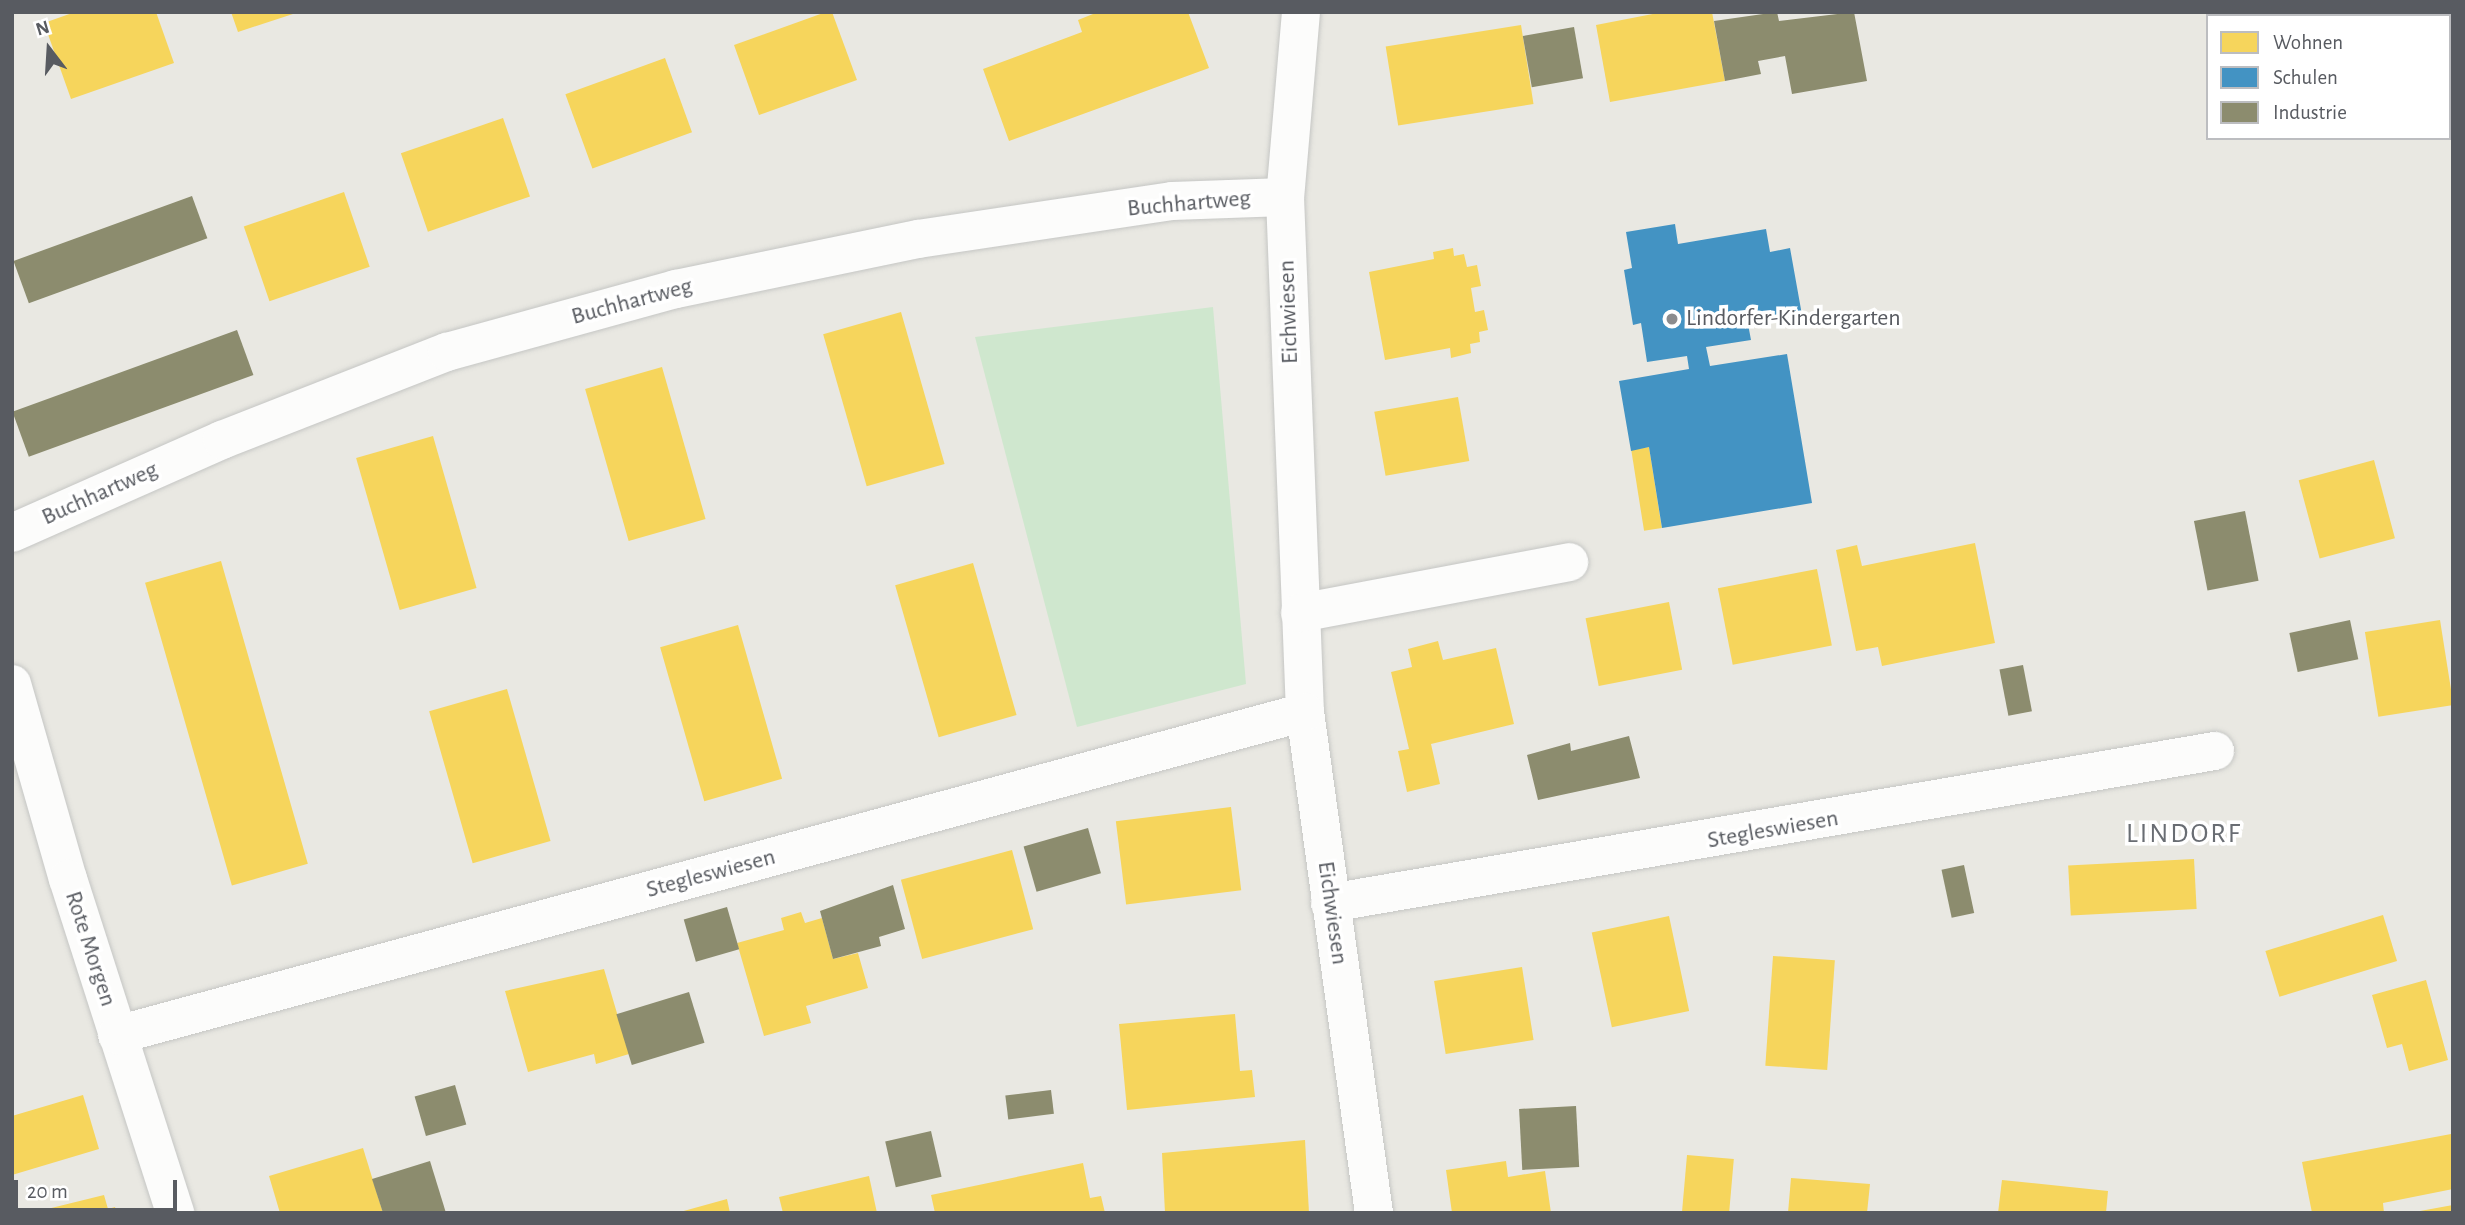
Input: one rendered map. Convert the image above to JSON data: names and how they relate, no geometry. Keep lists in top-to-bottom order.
{
  "streets": {
    "street": [
      "Buchhartweg",
      "Eichwiesen",
      "Stegleswiesen",
      "Rote Morgen"
    ]
  },
  "crossings": [
    ["Buchhartweg", "Eichwiesen"],
    ["Eichwiesen", "Stegleswiesen"],
    ["Stegleswiesen", "Rote Morgen"]
  ],
  "districts": ["LINDORF"],
  "places": ["Lindorfer-Kindergarten"],
  "legend": ["Wohnen", "Schulen", "Industrie"],
  "scale_bar": "20 m",
  "north": "top"
}
